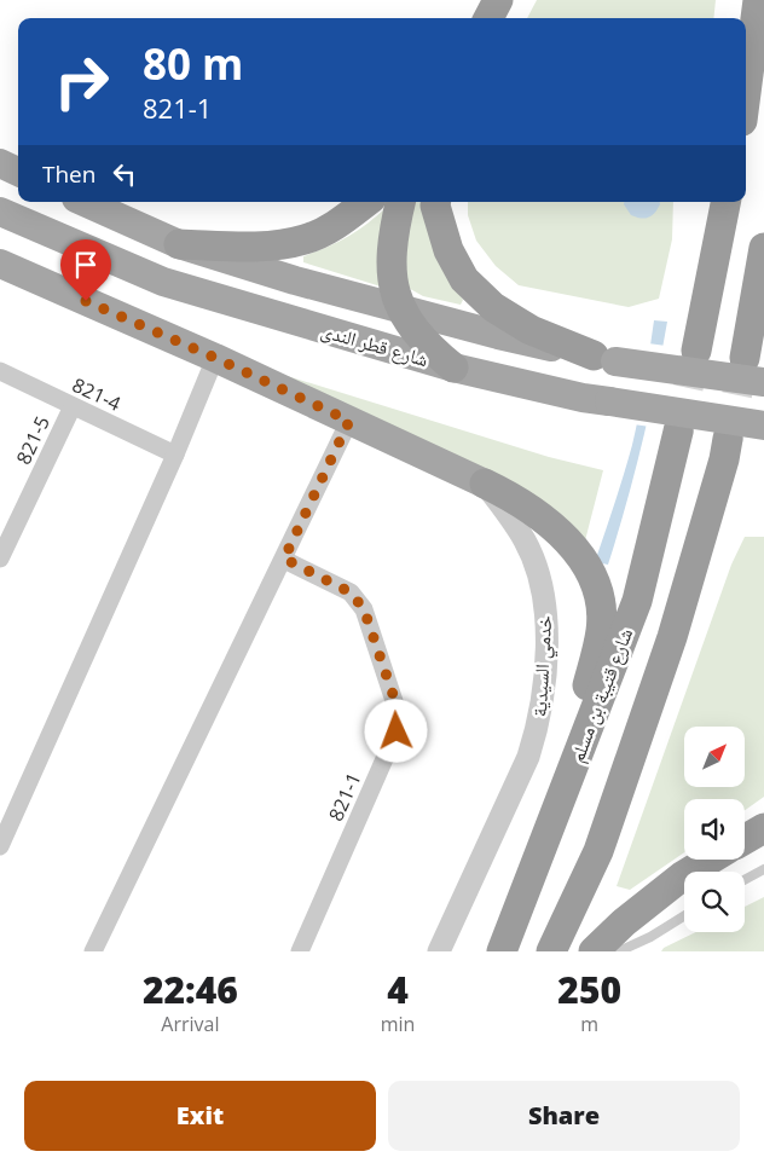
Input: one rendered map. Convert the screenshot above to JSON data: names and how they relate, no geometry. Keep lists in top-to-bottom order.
{
  "streets": {
    "highway": ["شارع قتيبة بن مسلم"],
    "main road": ["شارع قطر الندى"],
    "street": [
      "821-4",
      "821-5",
      "خدمي السيدية",
      "821-1"
    ]
  },
  "crossings": [
    ["821-4", "821-5"]
  ],
  "north": "top right",
  "page": {
    "turn": ["80 m", "821-1"],
    "then": "Then",
    "eta": [
      "22:46",
      "Arrival",
      "4",
      "min",
      "250",
      "m"
    ],
    "buttons": ["Exit", "Share"]
  }
}
